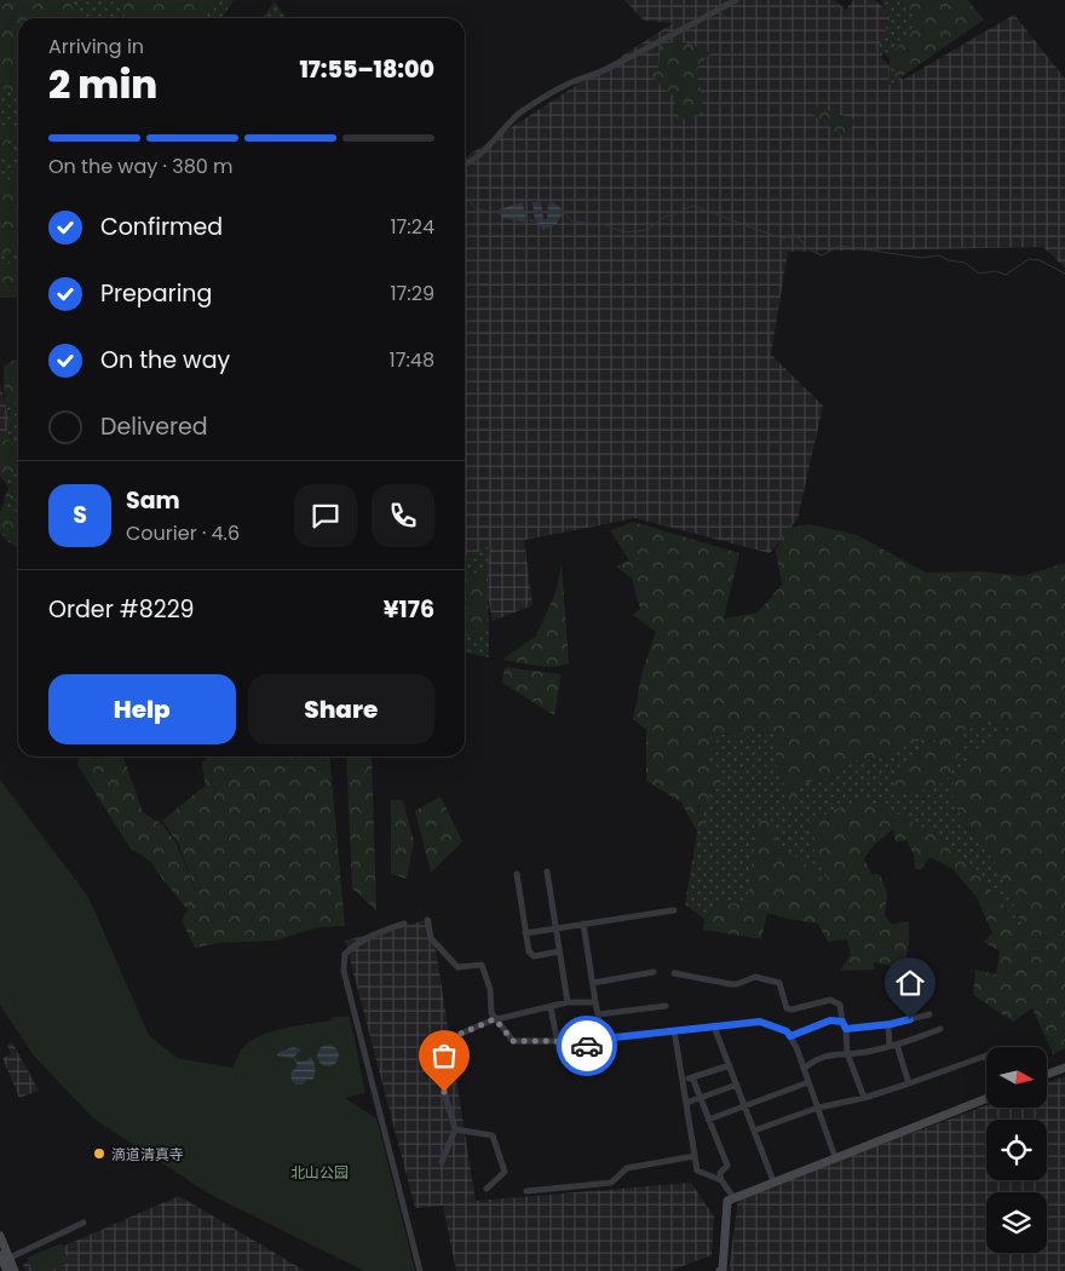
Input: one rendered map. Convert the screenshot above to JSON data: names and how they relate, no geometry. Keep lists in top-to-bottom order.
{
  "parks": ["北山公园"],
  "places": ["滴道清真寺"],
  "north": "right",
  "page": {
    "heading": ["2 min", "Arriving in", "17:55–18:00"],
    "panel": [
      "Sam",
      "Courier · 4.6",
      "Order #8229",
      "¥176"
    ],
    "bar": "On the way · 380 m",
    "list": [
      ["Confirmed", "17:24"],
      ["Preparing", "17:29"],
      ["On the way", "17:48"],
      "Delivered"
    ],
    "round": "S",
    "buttons": ["Help", "Share"]
  }
}
